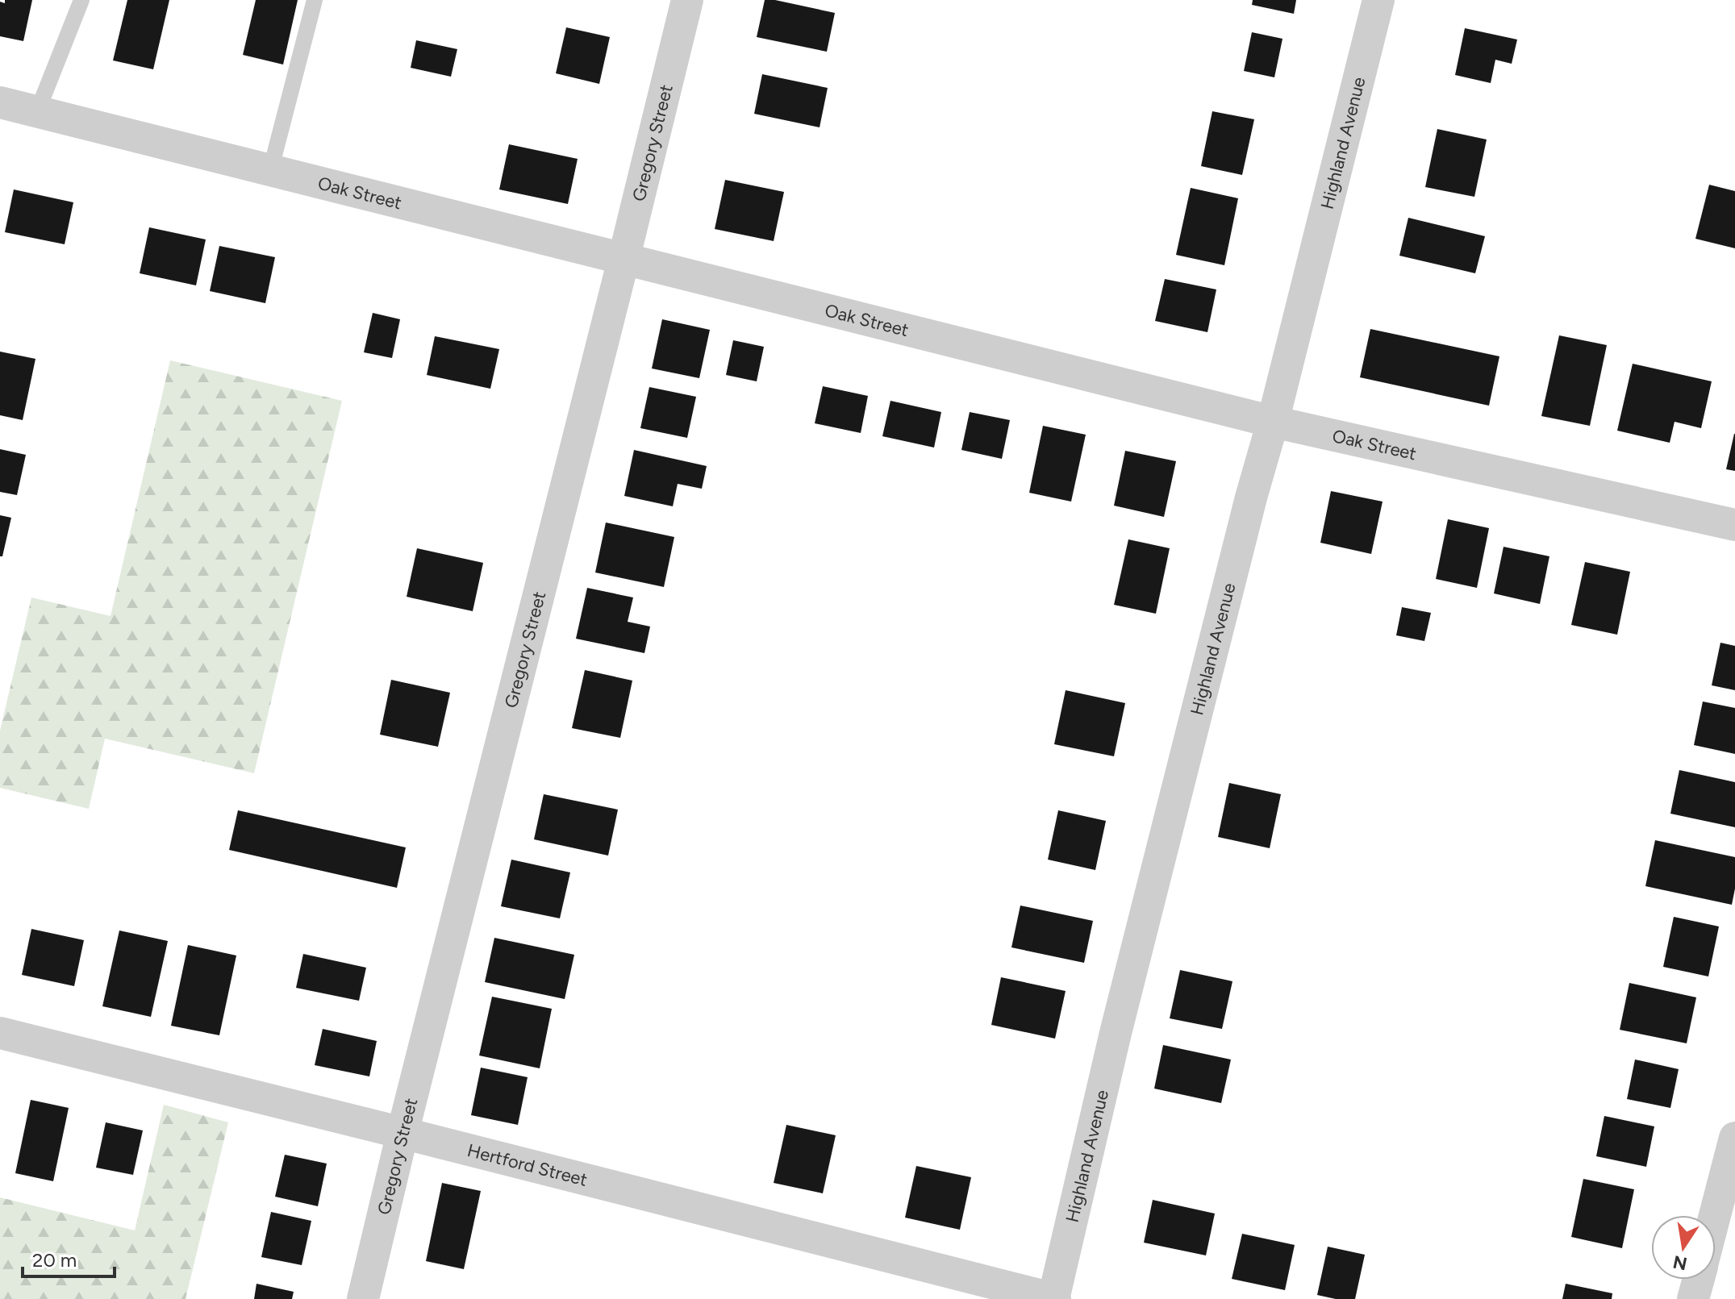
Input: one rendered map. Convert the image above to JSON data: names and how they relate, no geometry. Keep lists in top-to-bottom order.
{
  "streets": {
    "street": [
      "Gregory Street",
      "Highland Avenue",
      "Oak Street",
      "Hertford Street"
    ]
  },
  "crossings": [
    ["Gregory Street", "Oak Street"],
    ["Gregory Street", "Hertford Street"],
    ["Highland Avenue", "Oak Street"],
    ["Highland Avenue", "Hertford Street"]
  ],
  "scale_bar": "20 m",
  "north": "bottom"
}
